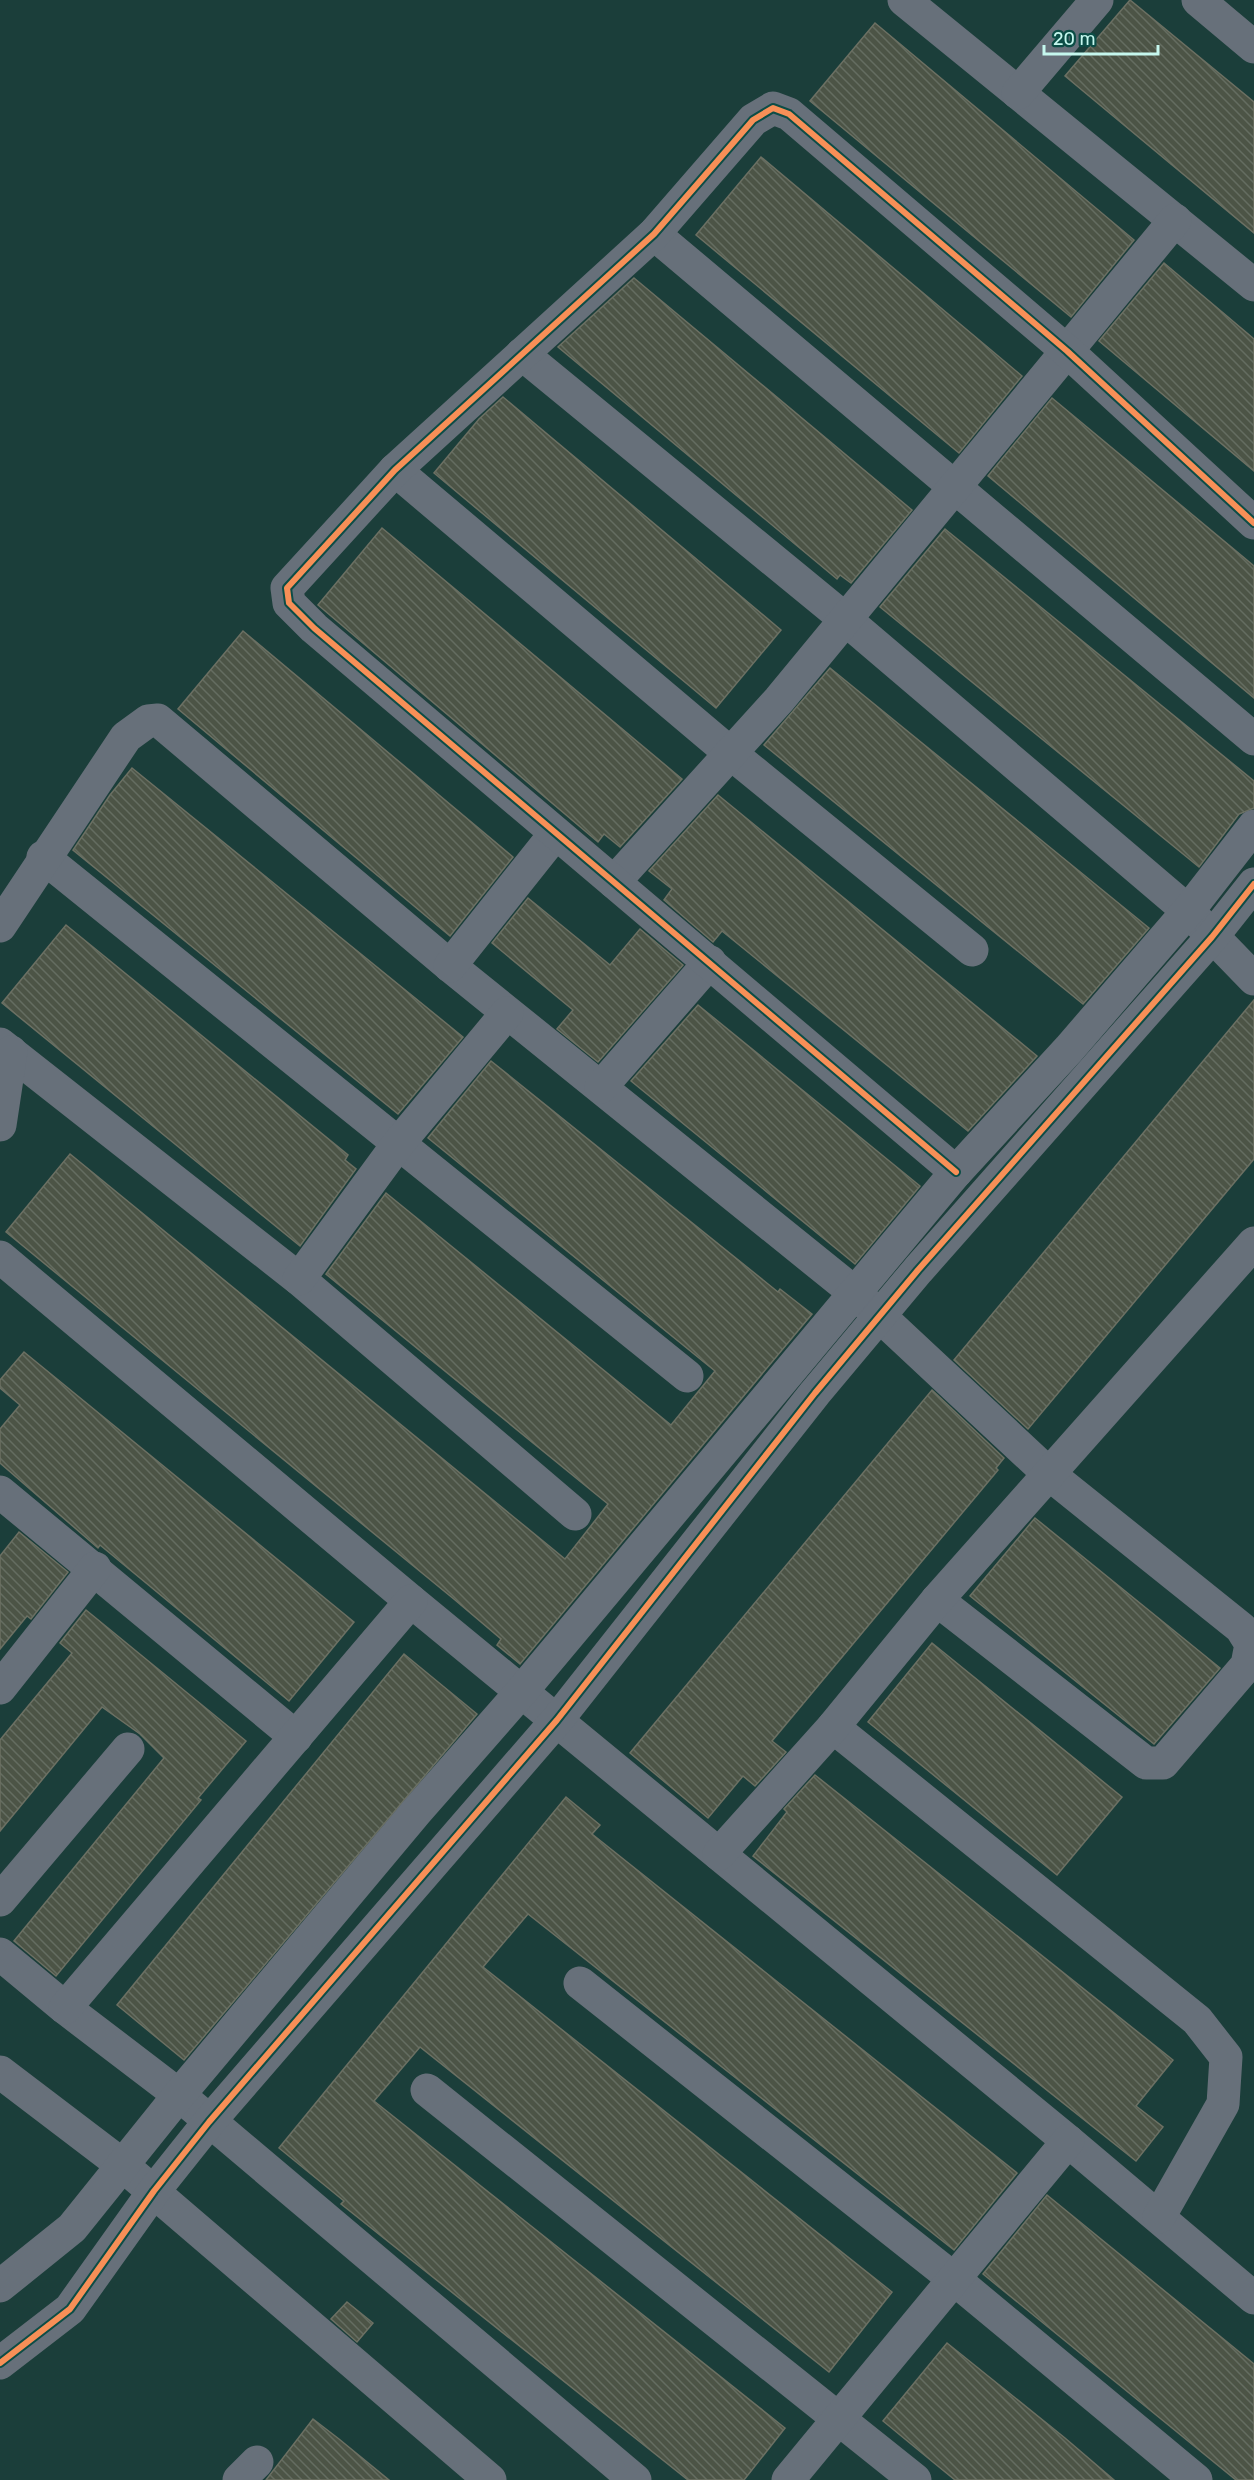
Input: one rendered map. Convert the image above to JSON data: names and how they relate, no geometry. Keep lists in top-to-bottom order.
{
  "scale_bar": "20 m"
}
